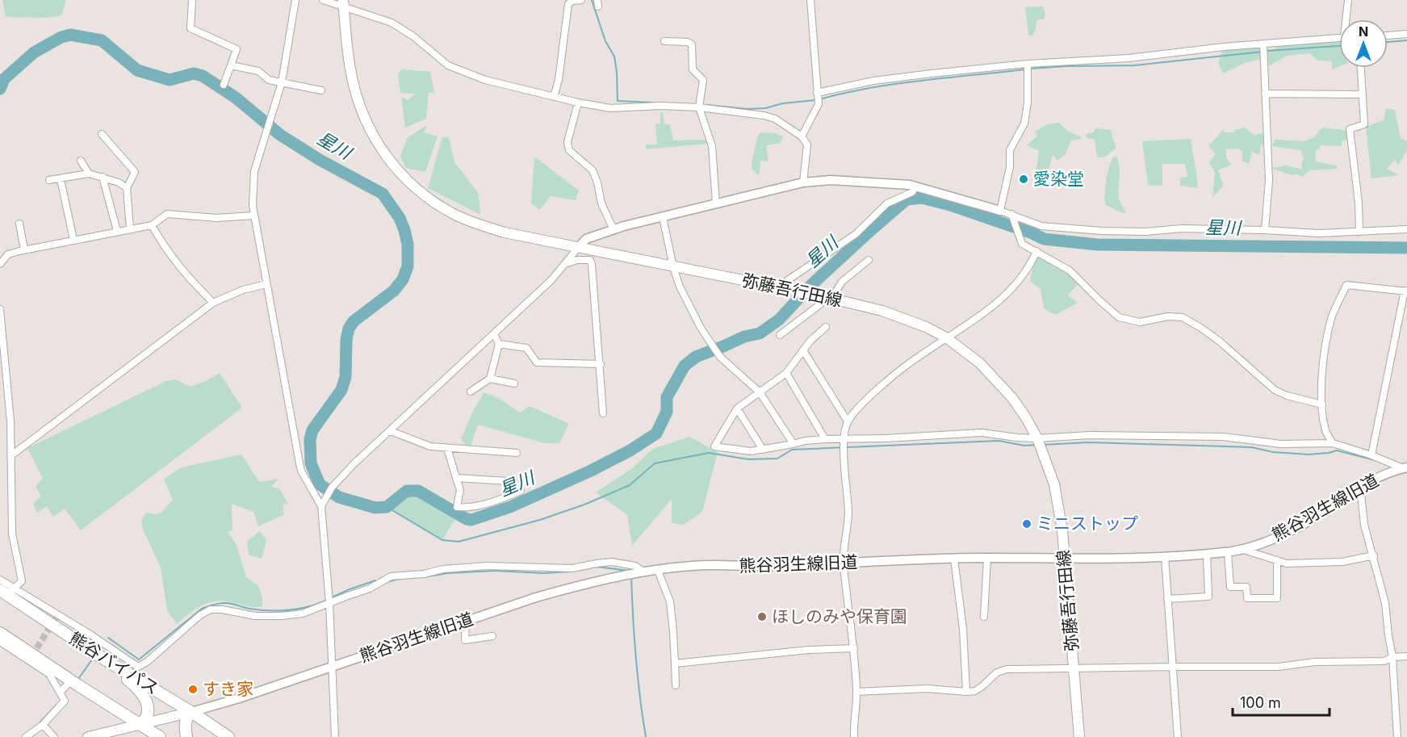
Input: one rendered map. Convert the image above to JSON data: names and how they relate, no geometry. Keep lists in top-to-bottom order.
{
  "streets": {
    "highway": ["熊谷バイパス"],
    "main road": ["弥藤吾行田線"],
    "street": ["熊谷羽生線旧道"]
  },
  "crossings": [
    ["弥藤吾行田線", "熊谷羽生線旧道"],
    ["熊谷羽生線旧道", "熊谷バイパス"]
  ],
  "water": ["星川"],
  "places": [
    "愛染堂",
    "ミニストップ",
    "ほしのみや保育園",
    "すき家"
  ],
  "scale_bar": "100 m",
  "north": "top"
}
